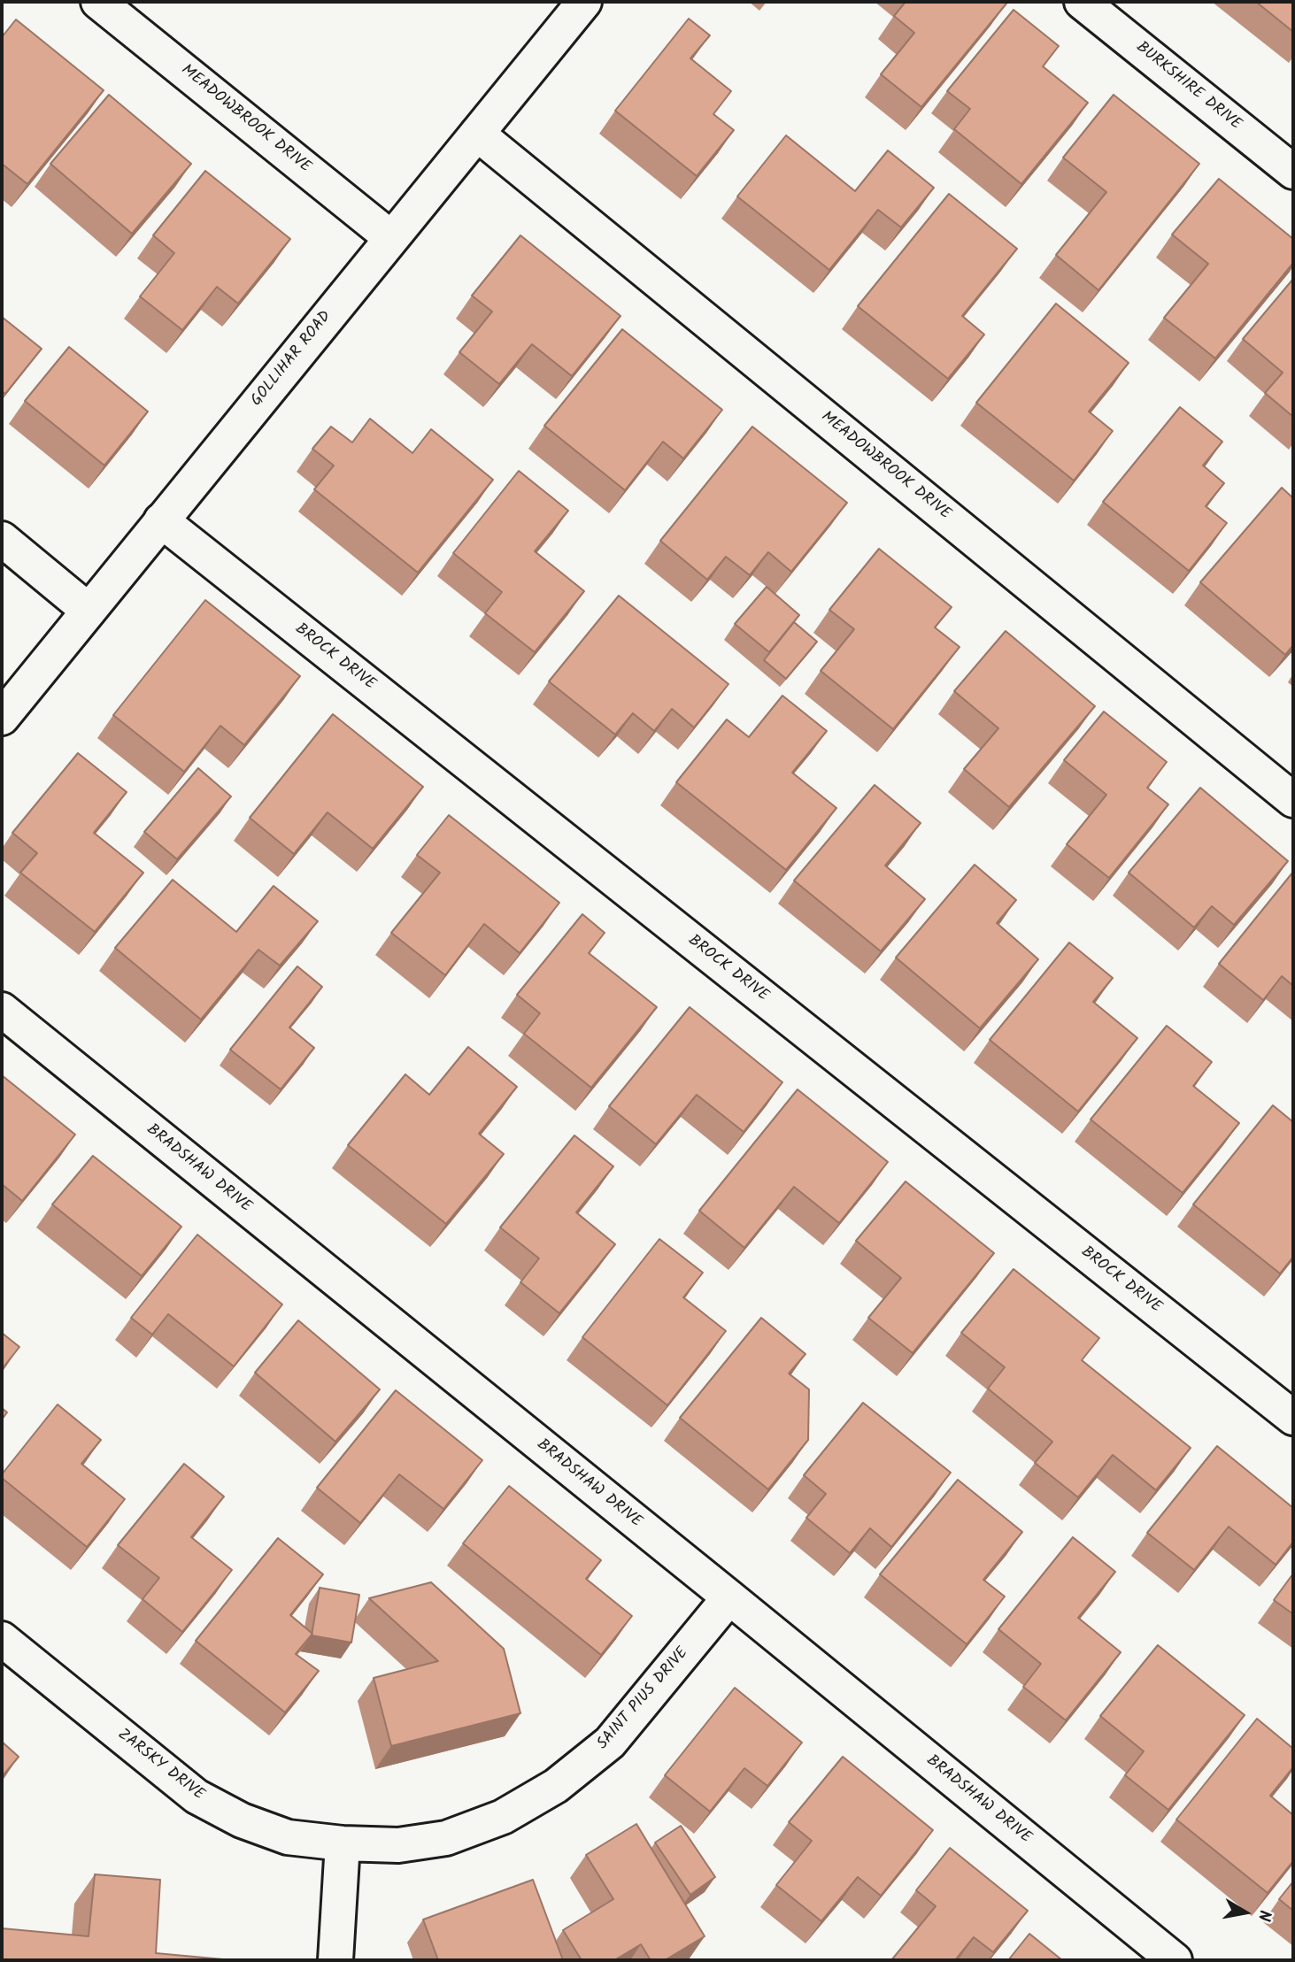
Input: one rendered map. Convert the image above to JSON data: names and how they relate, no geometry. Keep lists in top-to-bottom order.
{
  "streets": {
    "street": [
      "BURKSHIRE DRIVE",
      "MEADOWBROOK DRIVE",
      "GOLLIHAR ROAD",
      "BROCK DRIVE",
      "BRADSHAW DRIVE",
      "SAINT PIUS DRIVE",
      "ZARSKY DRIVE"
    ]
  },
  "crossings": [
    ["MEADOWBROOK DRIVE", "GOLLIHAR ROAD"],
    ["GOLLIHAR ROAD", "BROCK DRIVE"],
    ["BRADSHAW DRIVE", "SAINT PIUS DRIVE"],
    ["SAINT PIUS DRIVE", "ZARSKY DRIVE"]
  ],
  "north": "right"
}
